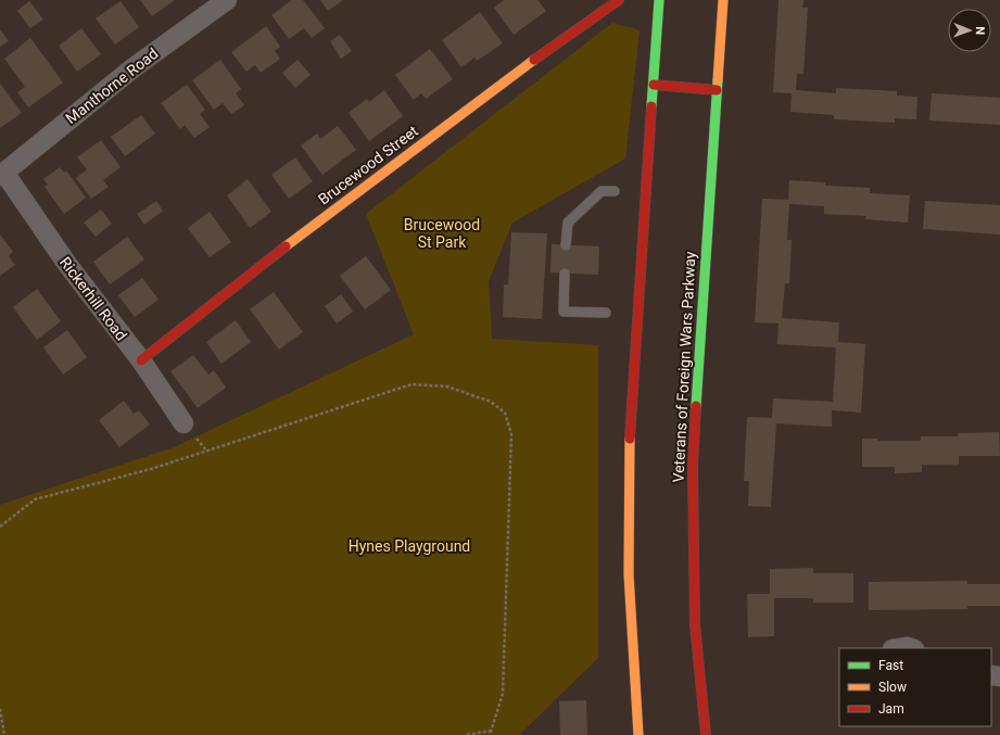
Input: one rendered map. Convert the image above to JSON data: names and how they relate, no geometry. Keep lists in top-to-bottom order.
{
  "streets": {
    "main road": ["Brucewood Street", "Veterans of Foreign Wars Parkway"],
    "street": ["Manthorne Road", "Rickerhill Road"]
  },
  "crossings": [
    ["Manthorne Road", "Rickerhill Road"],
    ["Brucewood Street", "Rickerhill Road"]
  ],
  "parks": ["Brucewood St Park", "Hynes Playground"],
  "legend": ["Fast", "Slow", "Jam"],
  "north": "right"
}
